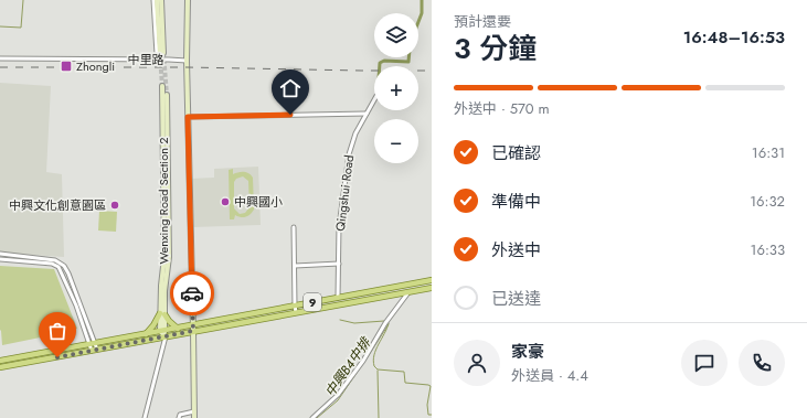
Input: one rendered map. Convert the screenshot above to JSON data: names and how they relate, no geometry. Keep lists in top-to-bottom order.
{
  "streets": {
    "main road": ["9"],
    "street": ["中里路", "Qingshui Road", "Wenxing Road Section 2"]
  },
  "crossings": [
    ["Qingshui Road", "9"],
    ["Wenxing Road Section 2", "9"]
  ],
  "water": ["中興B4中排"],
  "places": {
    "transit": ["Zhongli"],
    "other": ["中興國小", "中興文化創意園區"]
  },
  "page": {
    "heading": ["3 分鐘", "預計還要", "16:48–16:53"],
    "panel": ["家豪", "外送員 · 4.4"],
    "map_buttons": ["+", "−"],
    "bar": "外送中 · 570 m",
    "list": [
      ["已確認", "16:31"],
      ["準備中", "16:32"],
      ["外送中", "16:33"],
      "已送達"
    ]
  }
}
